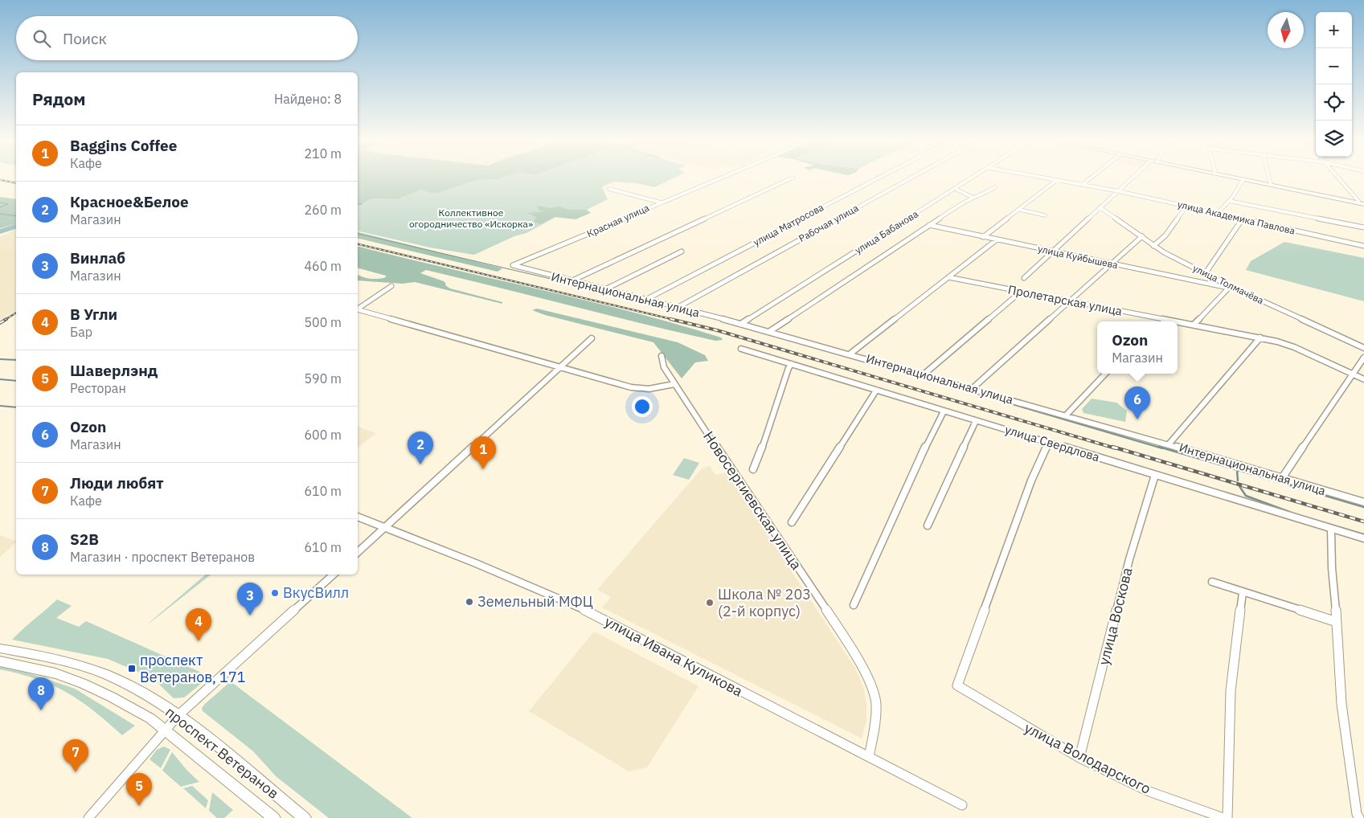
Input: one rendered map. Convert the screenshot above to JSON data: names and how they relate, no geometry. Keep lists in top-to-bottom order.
{
  "streets": {
    "main road": ["проспект Ветеранов"],
    "street": [
      "улица Академика Павлова",
      "Красная улица",
      "Рабочая улица",
      "улица Матросова",
      "улица Бабанова",
      "улица Куйбышева",
      "улица Толмачёва",
      "Интернациональная улица",
      "Пролетарская улица",
      "улица Свердлова",
      "Новосергиевская улица",
      "улица Воскова",
      "улица Ивана Куликова",
      "улица Володарского"
    ]
  },
  "crossings": [
    ["Красная улица", "Интернациональная улица"],
    ["Рабочая улица", "Интернациональная улица"],
    ["улица Матросова", "Интернациональная улица"],
    ["улица Бабанова", "Интернациональная улица"],
    ["улица Куйбышева", "улица Толмачёва"],
    ["улица Свердлова", "улица Воскова"],
    ["улица Свердлова", "улица Володарского"],
    ["Новосергиевская улица", "улица Ивана Куликова"],
    ["улица Воскова", "улица Володарского"]
  ],
  "parks": ["Коллективное огородничество «Искорка»"],
  "places": {
    "other": ["ВкусВилл", "Земельный МФЦ", "Школа № 203 (2-й корпус)"],
    "transit": ["проспект Ветеранов, 171"]
  },
  "north": "bottom",
  "page": {
    "map_buttons": ["+", "−"],
    "search": "Поиск",
    "heading": ["Рядом", "Найдено: 8"],
    "list": [
      {
        "mark": "1",
        "name": "Baggins Coffee",
        "note": "Кафе",
        "value": "210 m"
      },
      {
        "mark": "2",
        "name": "Красное&Белое",
        "note": "Магазин",
        "value": "260 m"
      },
      {
        "mark": "3",
        "name": "Винлаб",
        "note": "Магазин",
        "value": "460 m"
      },
      {
        "mark": "4",
        "name": "В Угли",
        "note": "Бар",
        "value": "500 m"
      },
      {
        "mark": "5",
        "name": "Шаверлэнд",
        "note": "Ресторан",
        "value": "590 m"
      },
      {
        "mark": "6",
        "name": "Ozon",
        "note": "Магазин",
        "value": "600 m"
      },
      {
        "mark": "7",
        "name": "Люди любят",
        "note": "Кафе",
        "value": "610 m"
      },
      {
        "mark": "8",
        "name": "S2B",
        "note": "Магазин · проспект Ветеранов",
        "value": "610 m"
      }
    ],
    "popup": ["Ozon", "Магазин"],
    "pins": [
      "6",
      "2",
      "1",
      "3",
      "4",
      "8",
      "7",
      "5"
    ]
  }
}
